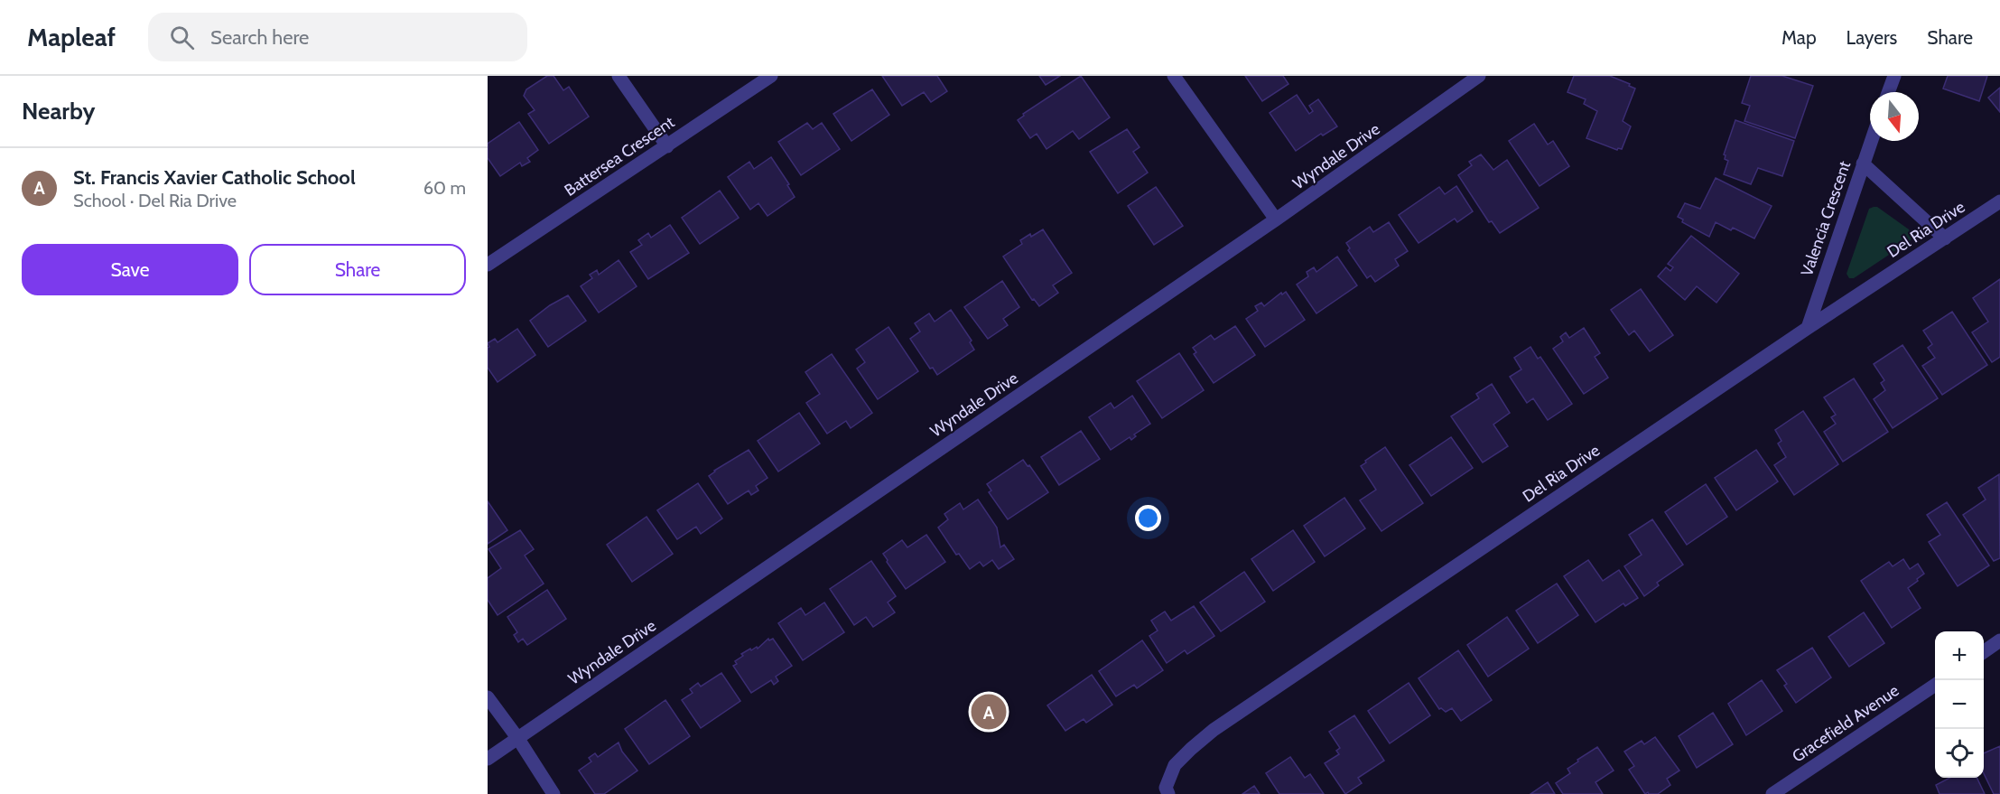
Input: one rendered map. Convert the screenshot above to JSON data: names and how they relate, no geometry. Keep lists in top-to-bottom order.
{
  "streets": {
    "street": [
      "Battersea Crescent",
      "Wyndale Drive",
      "Valencia Crescent",
      "Del Ria Drive",
      "Gracefield Avenue"
    ]
  },
  "crossings": [
    ["Valencia Crescent", "Del Ria Drive"]
  ],
  "north": "bottom",
  "page": {
    "header": "Mapleaf",
    "search": "Search here",
    "nav": ["Map", "Layers", "Share"],
    "heading": "Nearby",
    "list": [
      {
        "mark": "A",
        "name": "St. Francis Xavier Catholic School",
        "note": "School · Del Ria Drive",
        "value": "60 m"
      }
    ],
    "buttons": ["Save", "Share"],
    "map_buttons": ["+", "−"],
    "pins": "A"
  }
}
